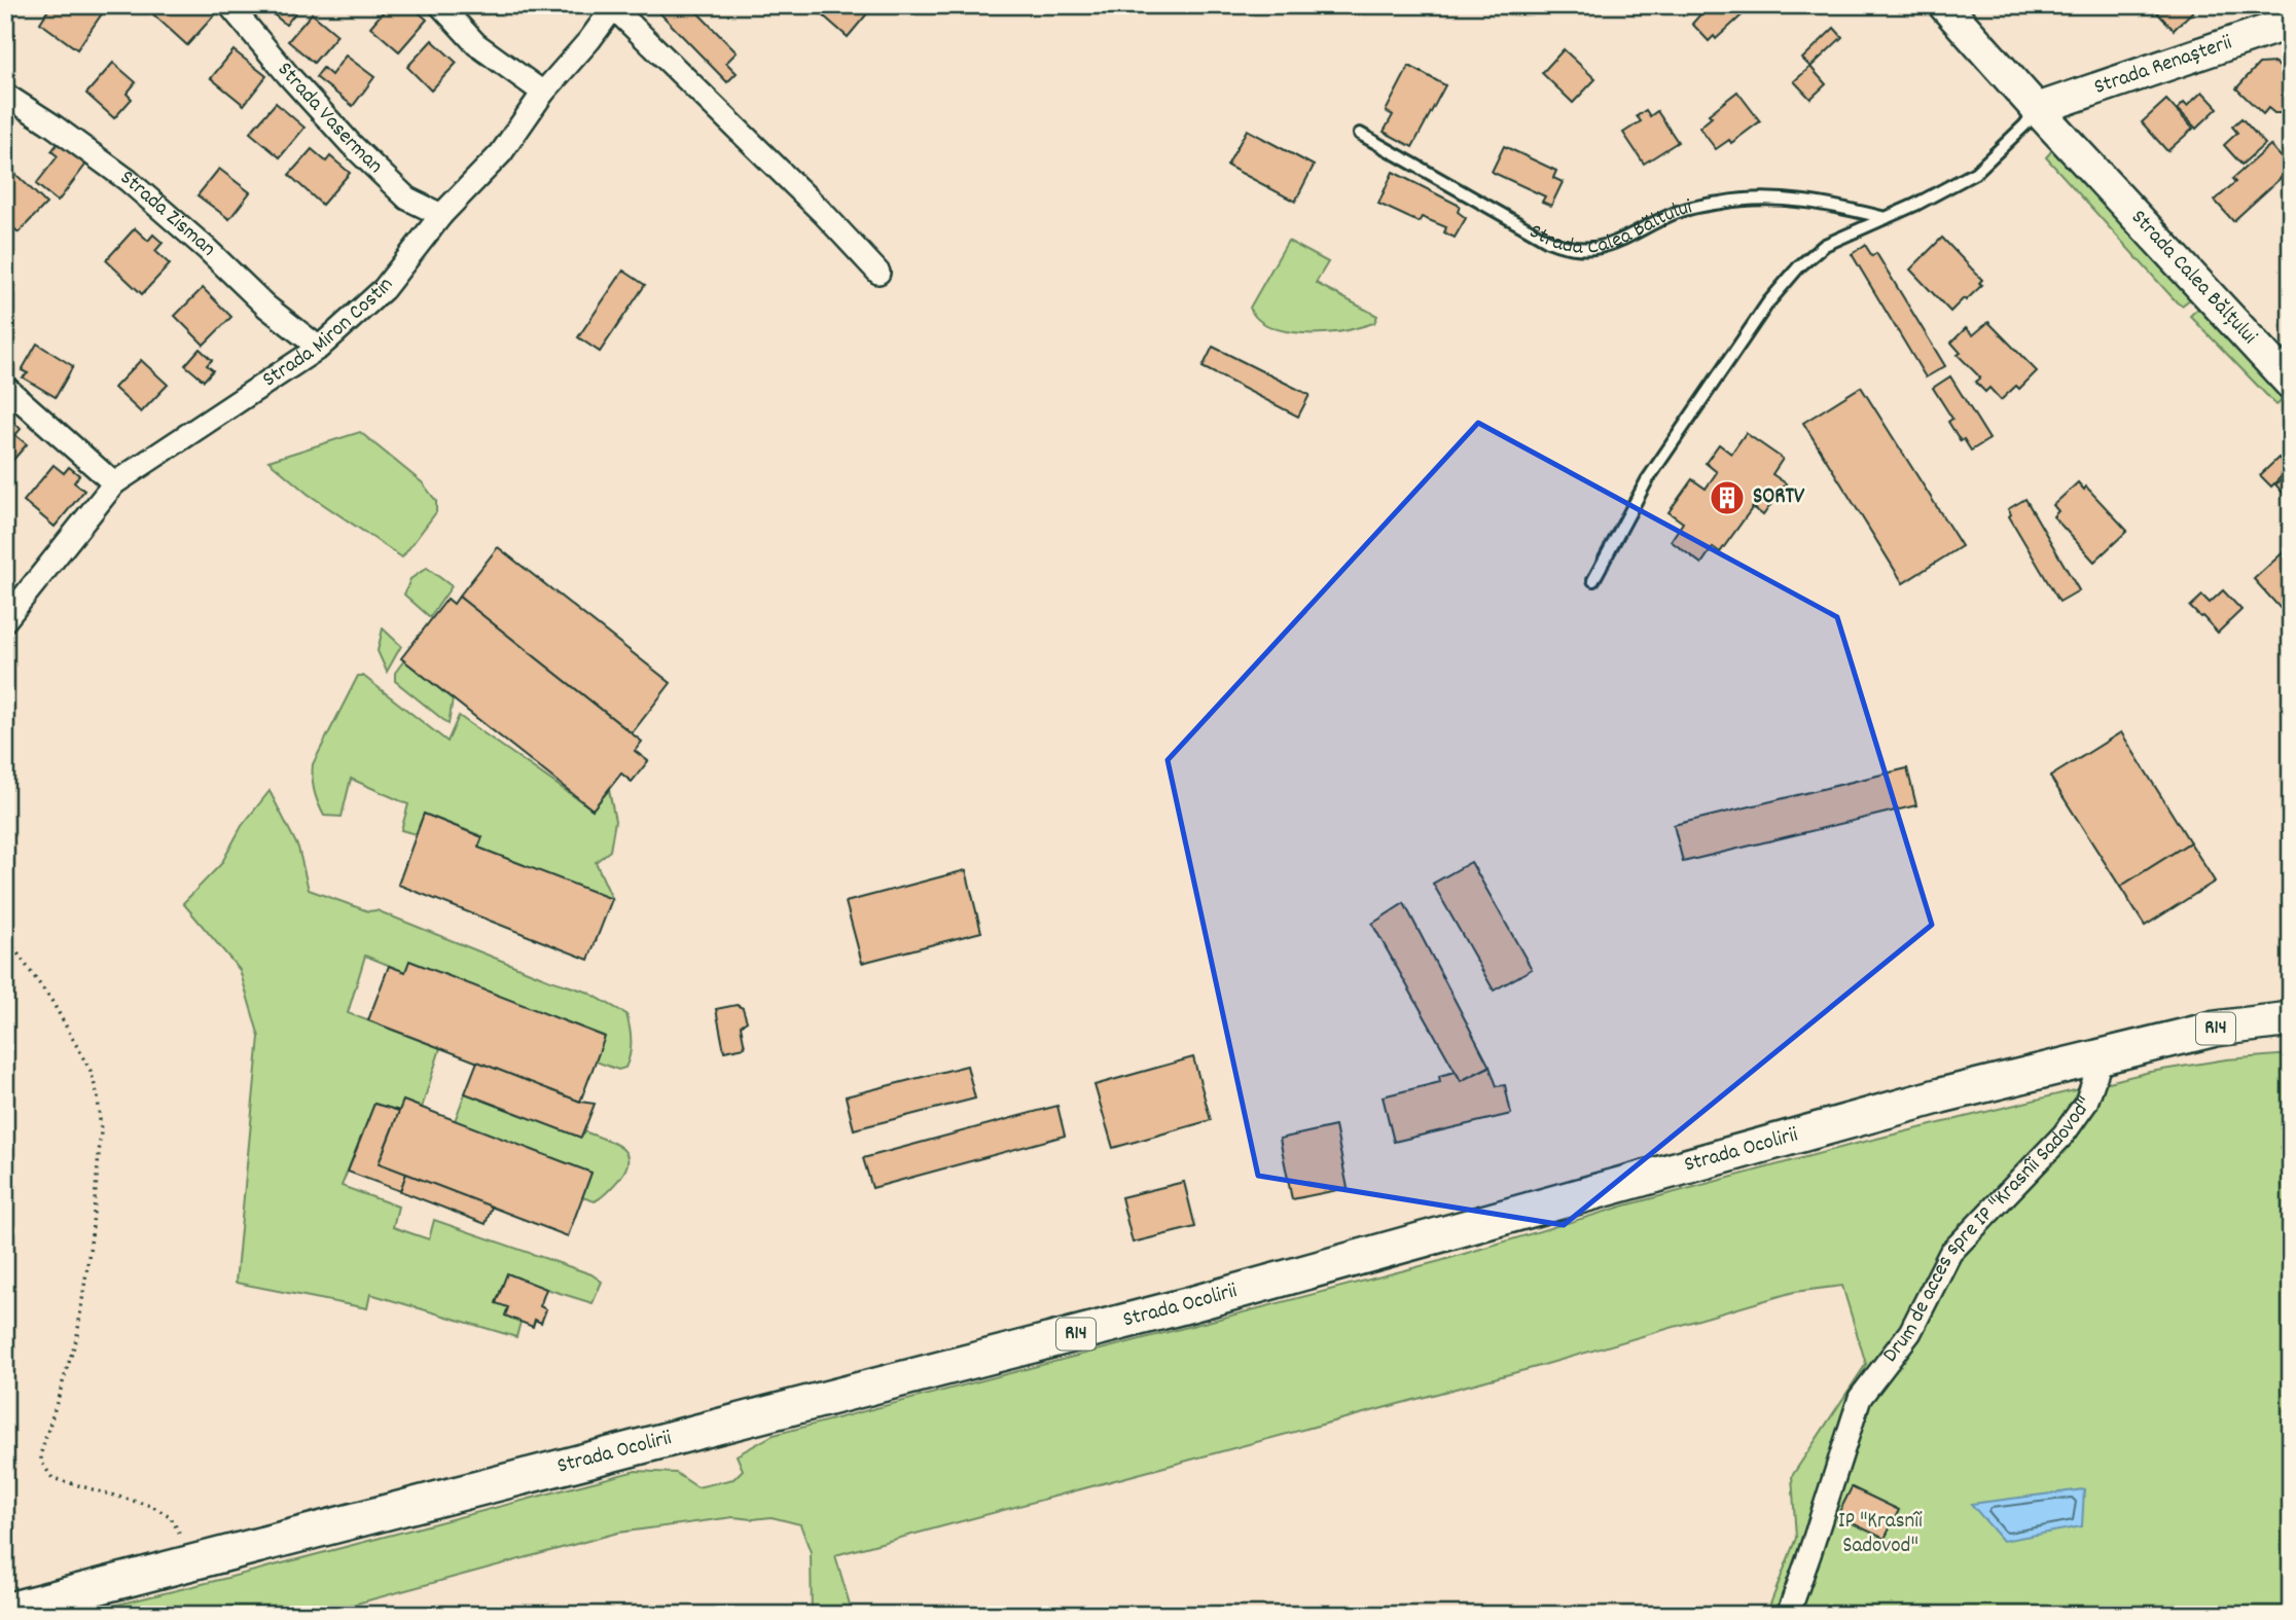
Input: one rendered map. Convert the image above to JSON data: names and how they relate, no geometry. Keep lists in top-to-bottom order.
{
  "streets": {
    "main road": [
      "Strada Renașterii",
      "Strada Calea Bălțului",
      "R14",
      "Strada Ocolirii"
    ],
    "street": [
      "Strada Vaserman",
      "Strada Zisman",
      "Strada Miron Costin",
      "Drum de acces spre IP \"Krasnîi Sadovod\""
    ]
  },
  "crossings": [
    ["Strada Renașterii", "Strada Calea Bălțului"],
    ["Strada Vaserman", "Strada Miron Costin"],
    ["Strada Zisman", "Strada Miron Costin"],
    ["R14", "Strada Ocolirii"],
    ["Strada Ocolirii", "Drum de acces spre IP \"Krasnîi Sadovod\""]
  ],
  "parks": ["IP \"Krasnîi Sadovod\""],
  "places": {
    "building": ["SORTV"]
  }
}
